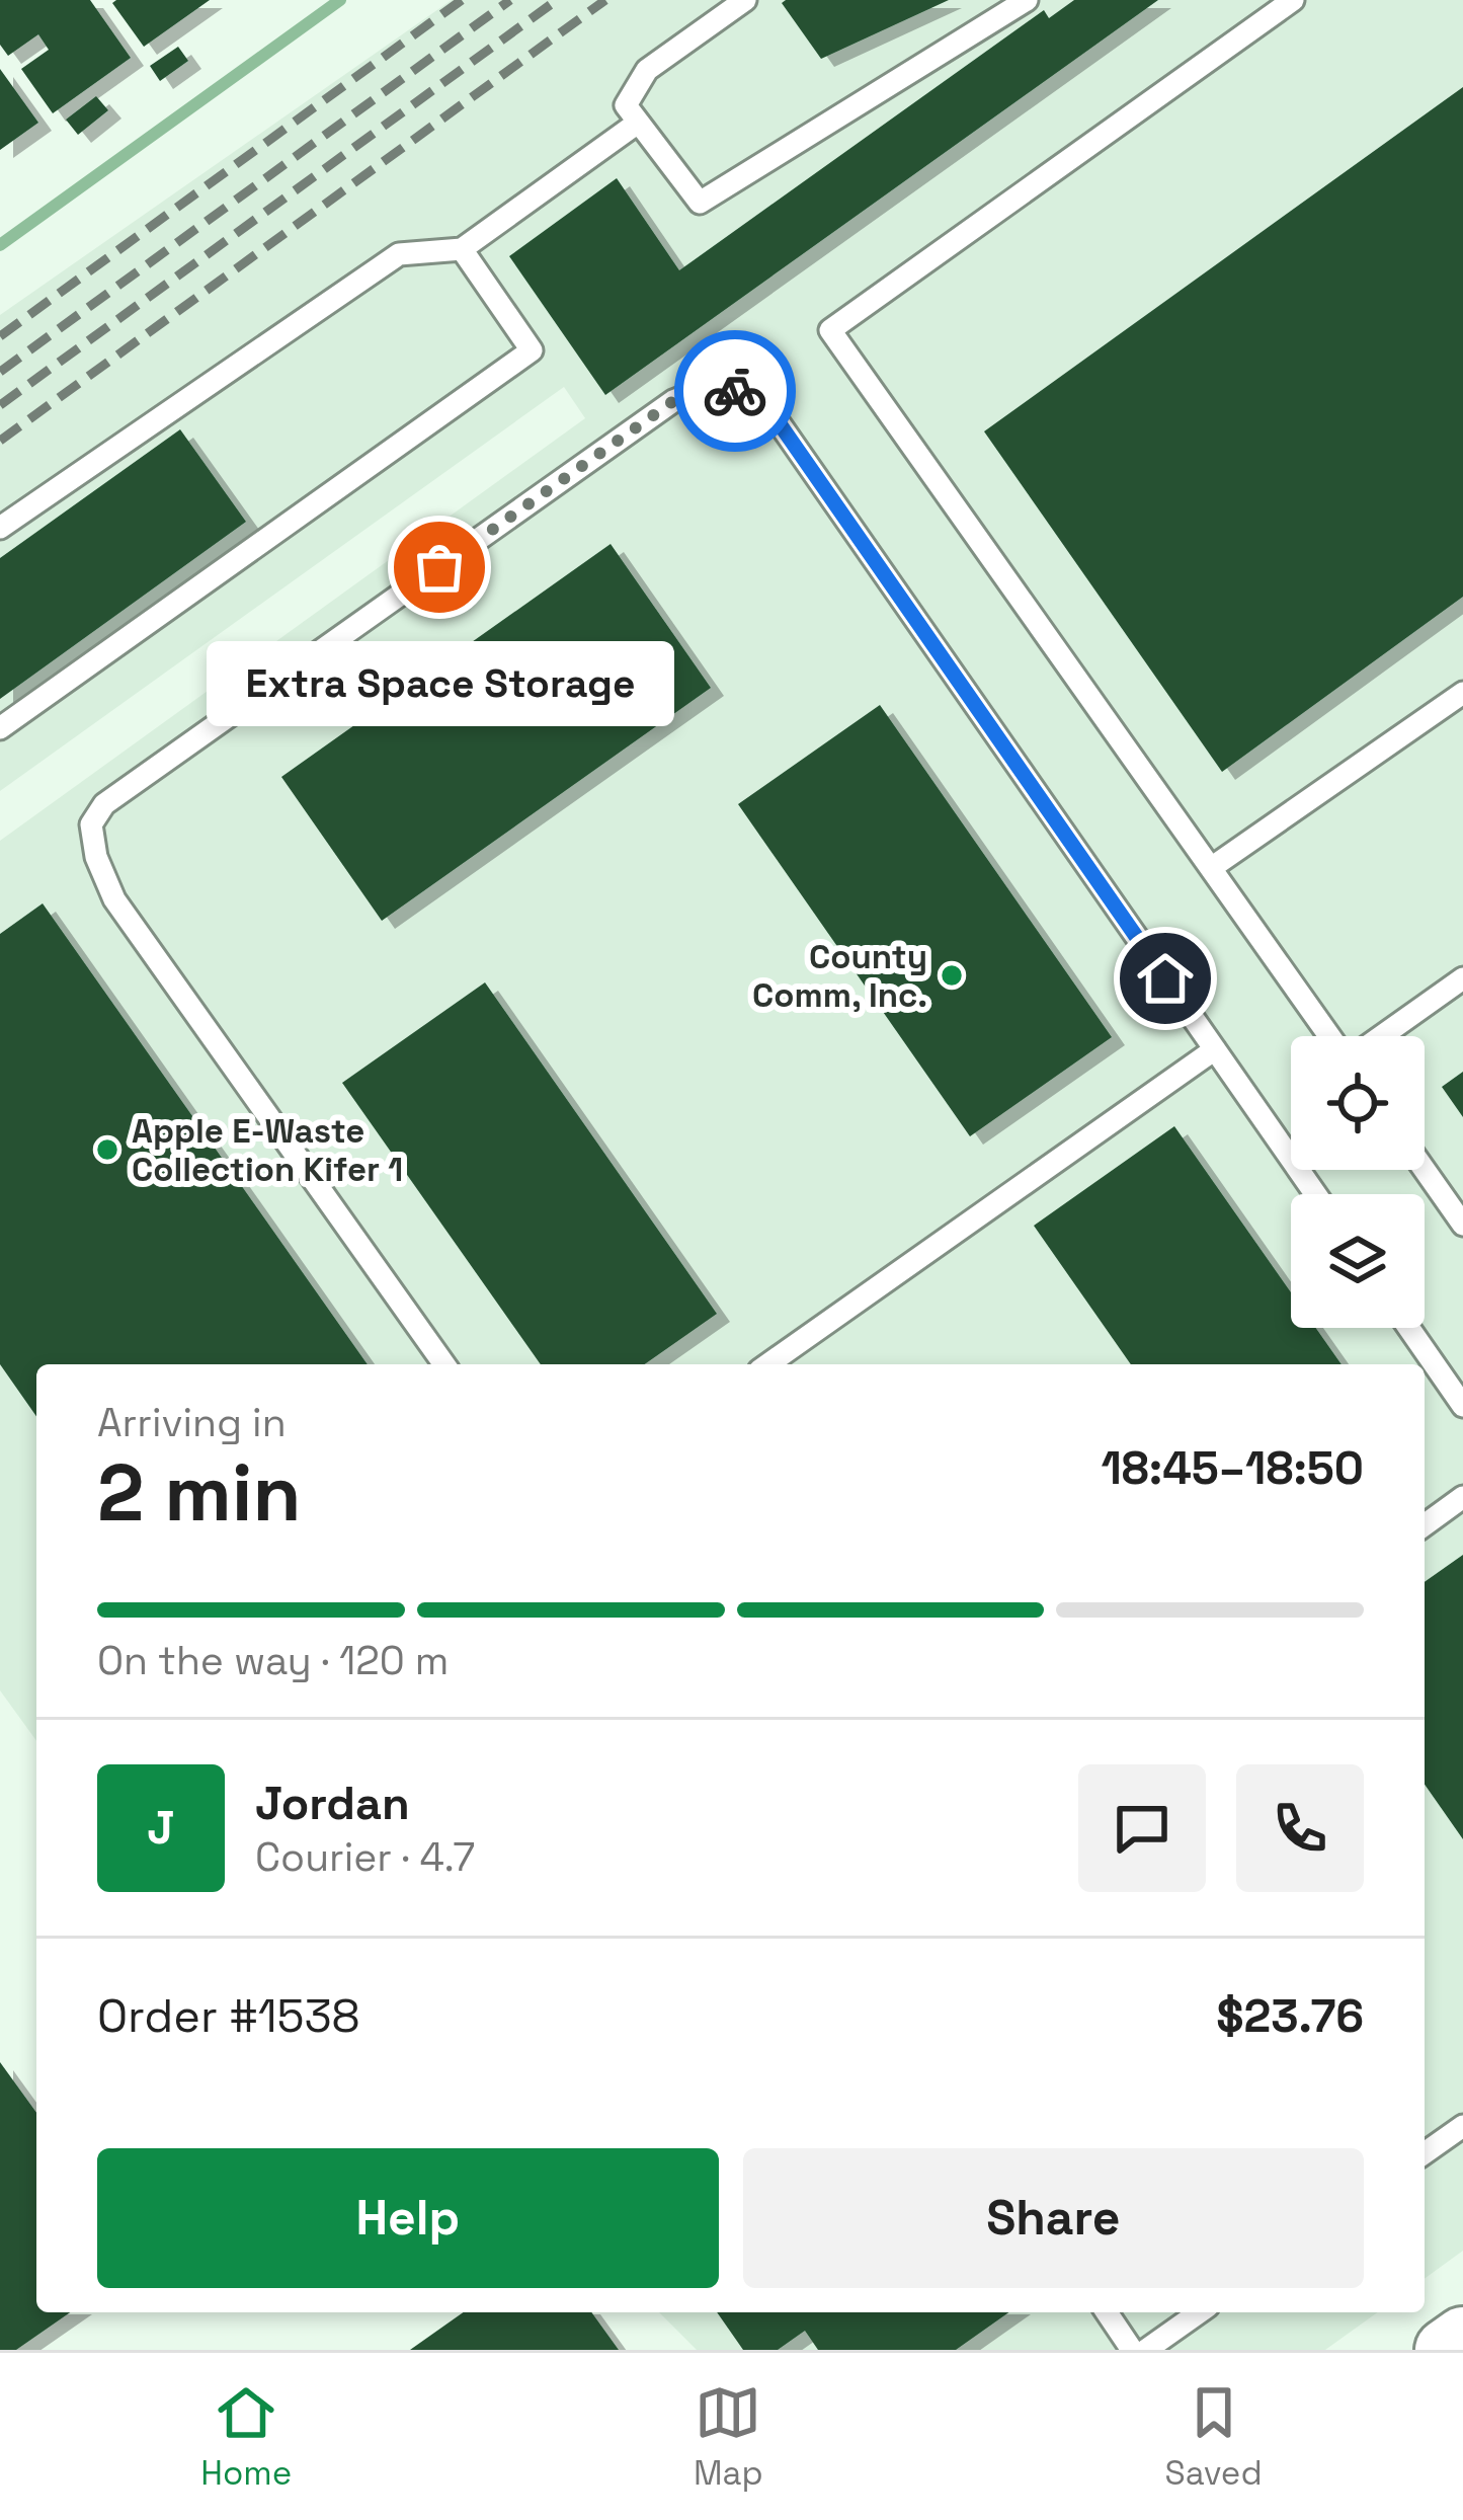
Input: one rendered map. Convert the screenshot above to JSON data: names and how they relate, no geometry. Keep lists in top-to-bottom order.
{
  "places": ["Extra Space Storage", "County Comm, Inc.", "Apple E-Waste Collection Kifer 1"],
  "page": {
    "bubble": "Extra Space Storage",
    "heading": ["2 min", "Arriving in", "18:45–18:50"],
    "panel": [
      "Jordan",
      "Courier · 4.7",
      "Order #1538",
      "$23.76"
    ],
    "bar": "On the way · 120 m",
    "round": "J",
    "buttons": ["Help", "Share"],
    "tabs": ["Home", "Map", "Saved"]
  }
}
